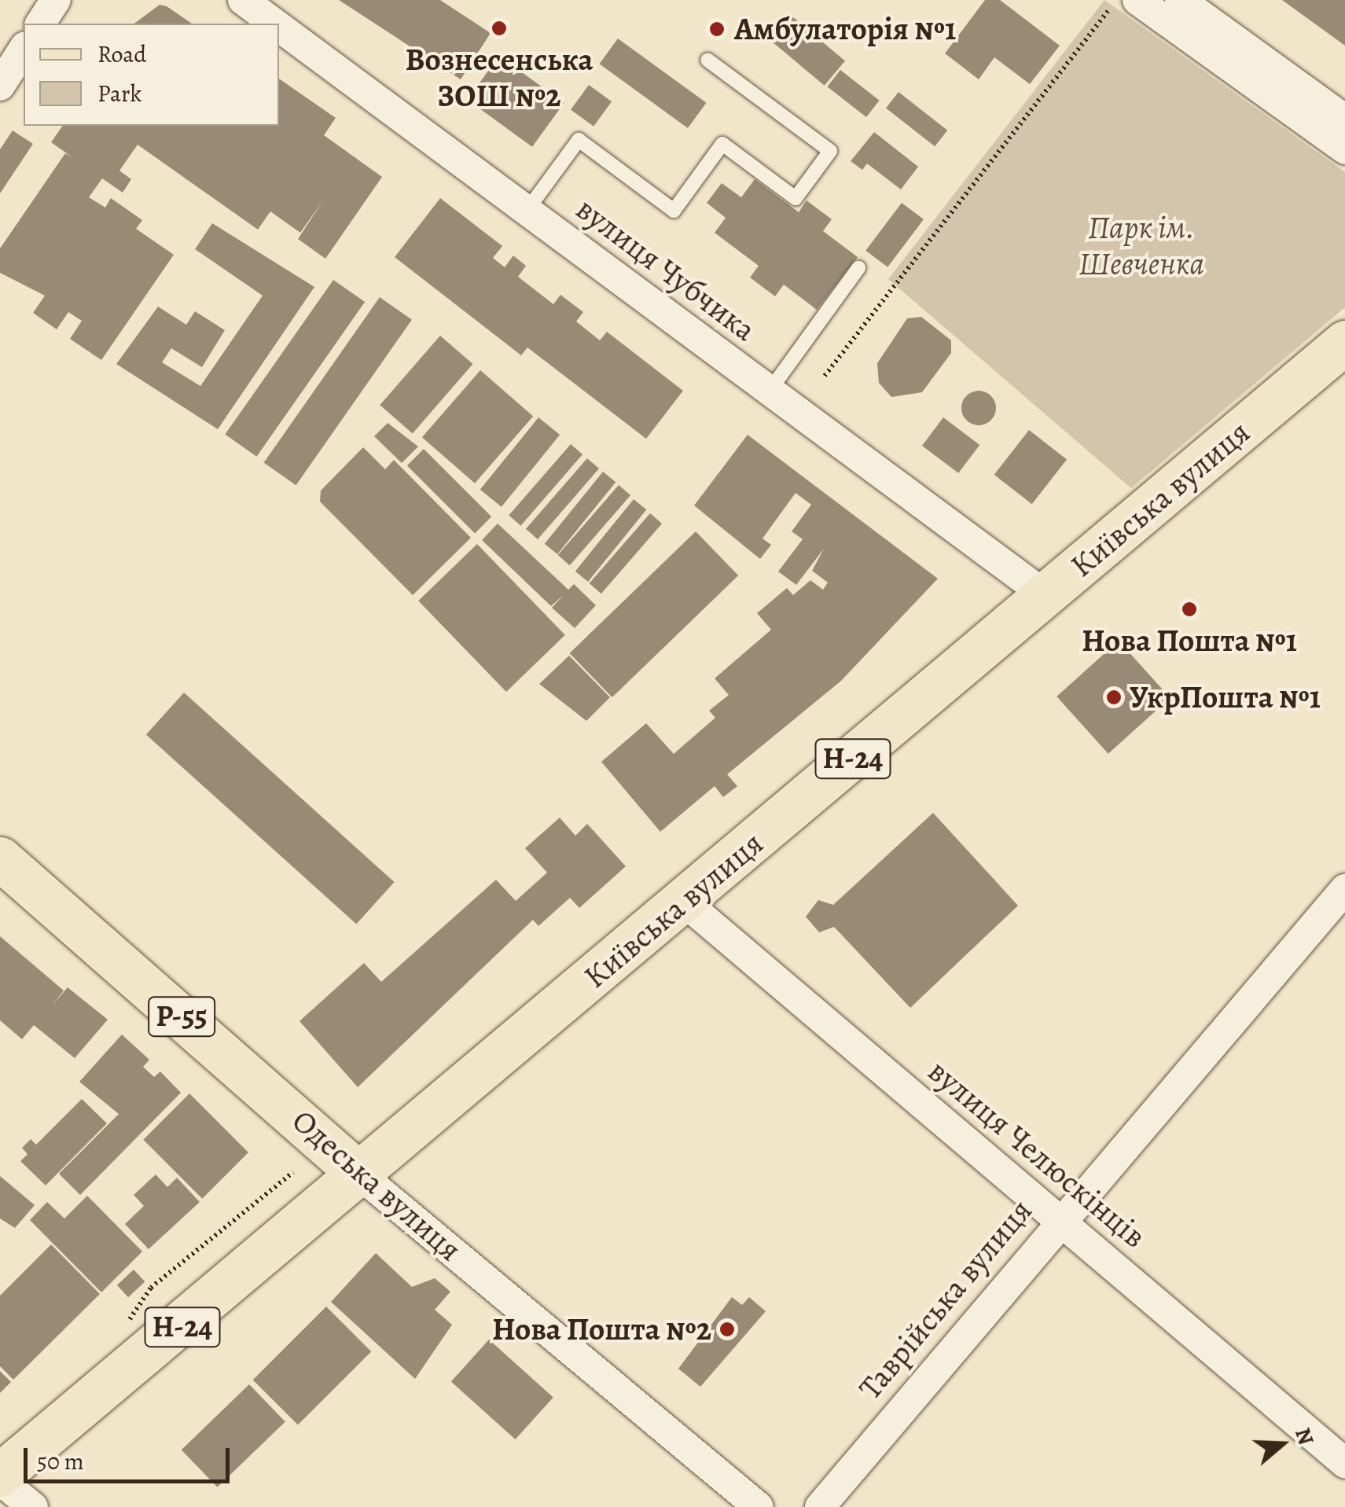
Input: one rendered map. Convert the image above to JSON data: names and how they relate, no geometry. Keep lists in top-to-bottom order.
{
  "streets": {
    "main road": [
      "Київська вулиця",
      "Н-24",
      "Р-55",
      "Одеська вулиця"
    ],
    "street": ["вулиця Чубчика", "вулиця Челюскінців", "Таврійська вулиця"]
  },
  "crossings": [
    ["вулиця Чубчика", "Київська вулиця"],
    ["Київська вулиця", "вулиця Челюскінців"],
    ["Київська вулиця", "Одеська вулиця"],
    ["вулиця Челюскінців", "Таврійська вулиця"]
  ],
  "parks": ["Парк ім. Шевченка"],
  "places": [
    "Вознесенська ЗОШ №2",
    "Амбулаторія №1",
    "Нова Пошта №1",
    "УкрПошта №1",
    "Нова Пошта №2"
  ],
  "legend": ["Road", "Park"],
  "scale_bar": "50 m",
  "north": "right"
}
